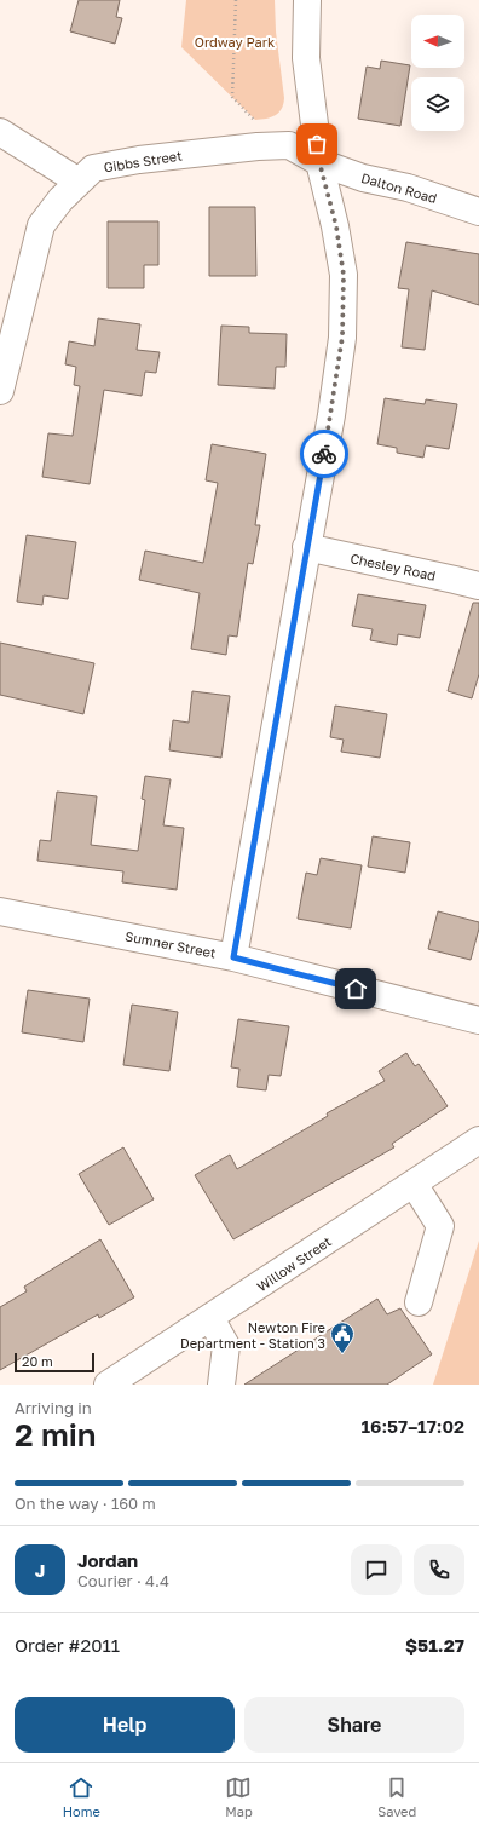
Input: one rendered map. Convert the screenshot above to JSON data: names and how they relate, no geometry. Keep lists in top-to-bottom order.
{
  "streets": {
    "street": [
      "Gibbs Street",
      "Dalton Road",
      "Chesley Road",
      "Sumner Street",
      "Willow Street"
    ]
  },
  "crossings": [
    ["Gibbs Street", "Dalton Road"]
  ],
  "parks": ["Ordway Park"],
  "places": {
    "public building": ["Newton Fire Department - Station 3"]
  },
  "scale_bar": "20 m",
  "north": "left",
  "page": {
    "scale": "20 m",
    "heading": ["2 min", "Arriving in", "16:57–17:02"],
    "panel": [
      "Jordan",
      "Courier · 4.4",
      "Order #2011",
      "$51.27"
    ],
    "bar": "On the way · 160 m",
    "round": "J",
    "buttons": ["Help", "Share"],
    "tabs": ["Home", "Map", "Saved"]
  }
}
